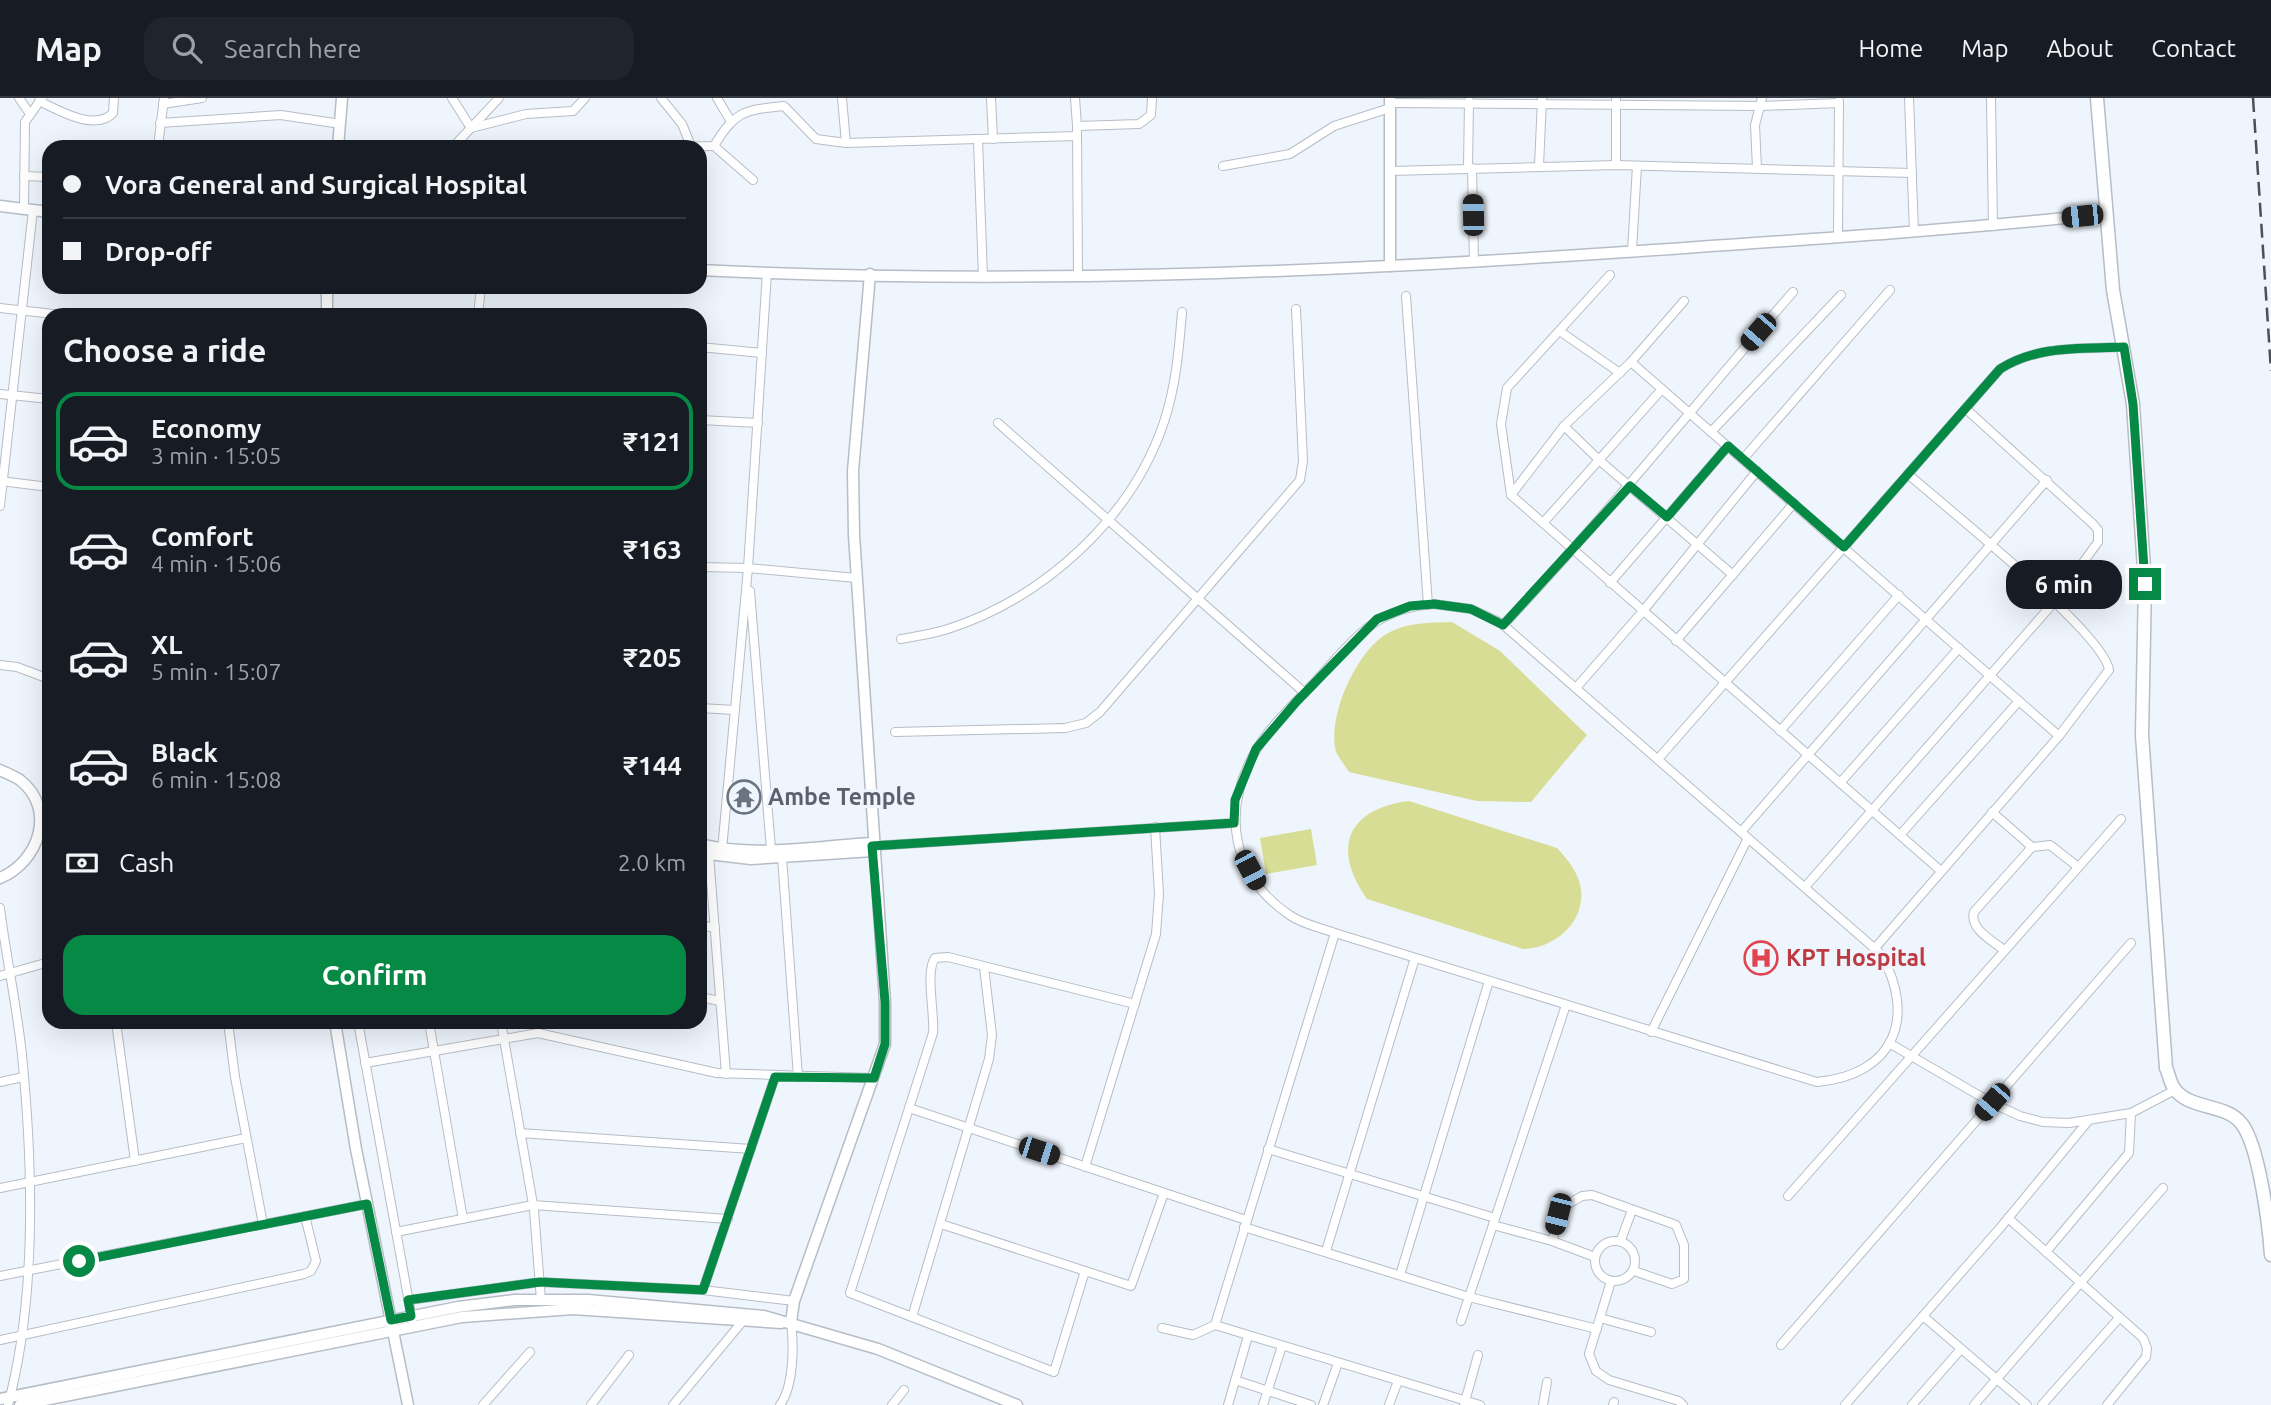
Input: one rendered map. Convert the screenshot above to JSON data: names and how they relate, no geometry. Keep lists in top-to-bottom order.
{
  "places": {
    "temple": ["Ambe Temple"],
    "hospital": ["KPT Hospital"]
  },
  "page": {
    "header": "Map",
    "search": "Search here",
    "nav": [
      "Home",
      "Map",
      "About",
      "Contact"
    ],
    "banner": ["Vora General and Surgical Hospital", "Drop-off"],
    "heading": "Choose a ride",
    "list": [
      {
        "name": "Economy",
        "note": "3 min · 15:05",
        "value": "₹121"
      },
      {
        "name": "Comfort",
        "note": "4 min · 15:06",
        "value": "₹163"
      },
      {
        "name": "XL",
        "note": "5 min · 15:07",
        "value": "₹205"
      },
      {
        "name": "Black",
        "note": "6 min · 15:08",
        "value": "₹144"
      }
    ],
    "bubble": "6 min",
    "pay": ["Cash", "2.0 km"],
    "buttons": "Confirm"
  }
}
